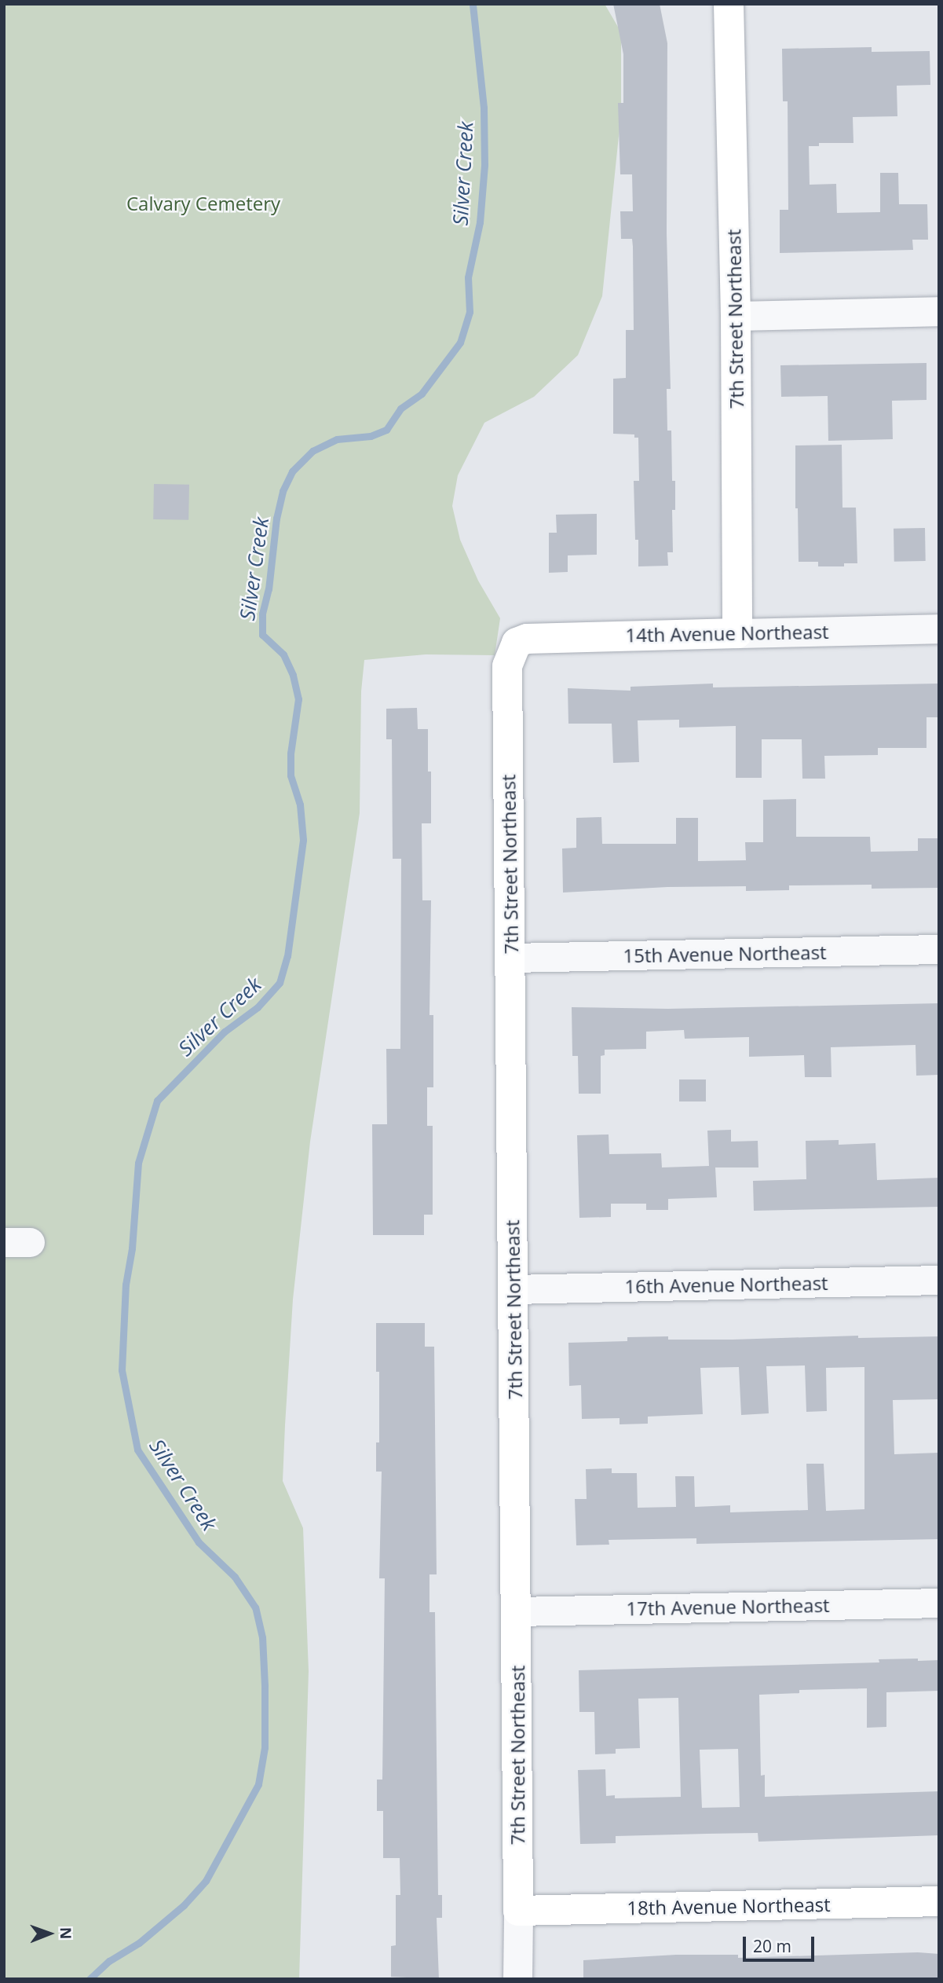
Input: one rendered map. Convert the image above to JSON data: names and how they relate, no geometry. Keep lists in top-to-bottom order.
{
  "streets": {
    "street": [
      "7th Street Northeast",
      "14th Avenue Northeast",
      "15th Avenue Northeast",
      "16th Avenue Northeast",
      "17th Avenue Northeast",
      "18th Avenue Northeast"
    ]
  },
  "crossings": [
    ["7th Street Northeast", "14th Avenue Northeast"],
    ["7th Street Northeast", "15th Avenue Northeast"],
    ["7th Street Northeast", "16th Avenue Northeast"],
    ["7th Street Northeast", "17th Avenue Northeast"],
    ["7th Street Northeast", "18th Avenue Northeast"]
  ],
  "water": ["Silver Creek"],
  "parks": ["Calvary Cemetery"],
  "scale_bar": "20 m",
  "north": "right"
}
